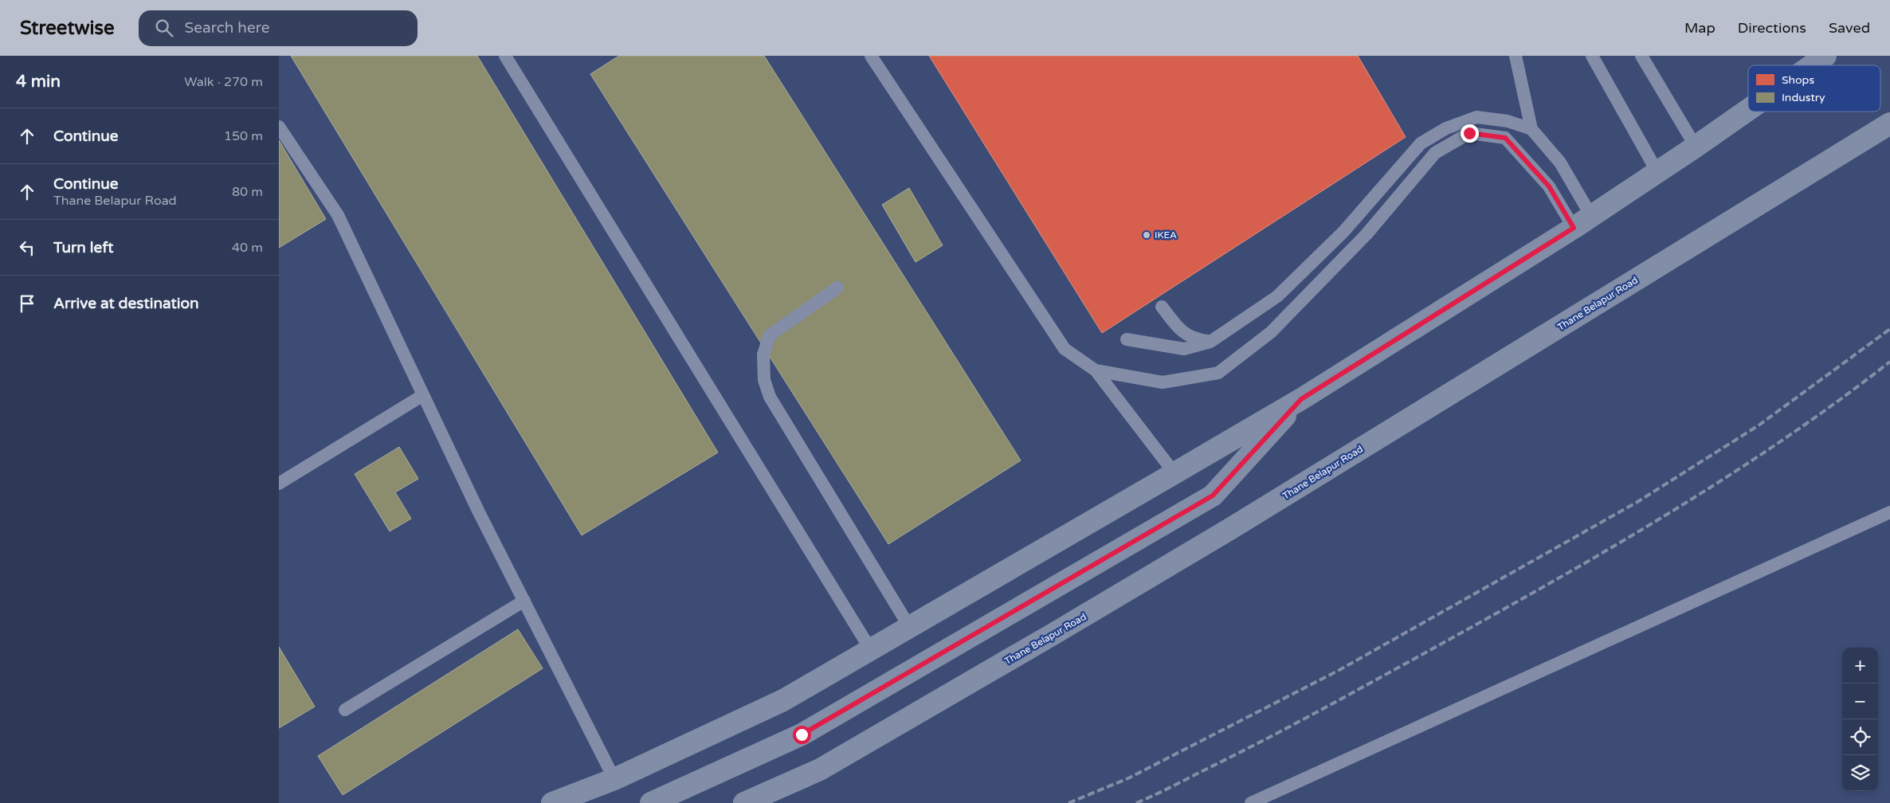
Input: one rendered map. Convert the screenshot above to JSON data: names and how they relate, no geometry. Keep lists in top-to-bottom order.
{
  "streets": {
    "main road": ["Thane Belapur Road"]
  },
  "places": ["IKEA"],
  "legend": ["Shops", "Industry"],
  "page": {
    "header": "Streetwise",
    "search": "Search here",
    "nav": ["Map", "Directions", "Saved"],
    "heading": ["4 min", "Walk · 270 m"],
    "list": [
      ["Continue", "150 m"],
      ["Continue", "Thane Belapur Road", "80 m"],
      ["Turn left", "40 m"],
      "Arrive at destination"
    ],
    "map_buttons": ["+", "−"]
  }
}
